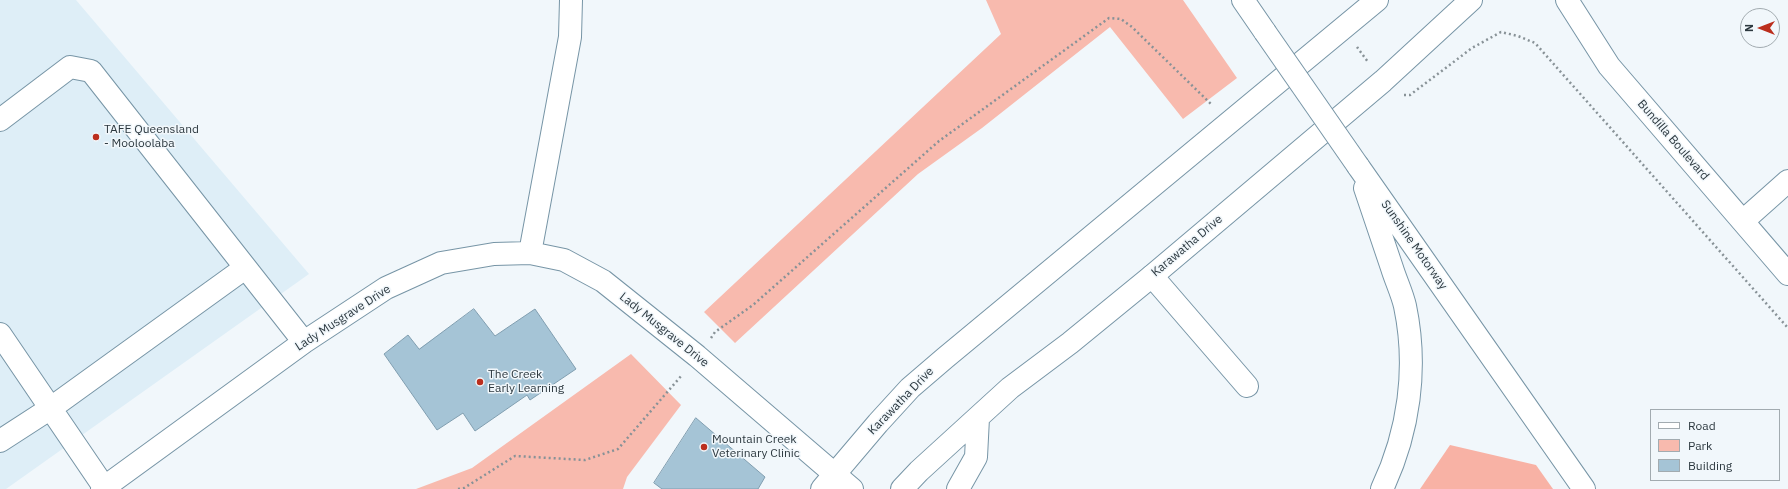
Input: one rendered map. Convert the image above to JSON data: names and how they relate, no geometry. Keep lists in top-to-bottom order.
{
  "streets": {
    "main road": [
      "Bundilla Boulevard",
      "Sunshine Motorway",
      "Karawatha Drive",
      "Lady Musgrave Drive"
    ]
  },
  "crossings": [
    ["Karawatha Drive", "Lady Musgrave Drive"]
  ],
  "places": ["TAFE Queensland - Mooloolaba", "The Creek Early Learning", "Mountain Creek Veterinary Clinic"],
  "legend": ["Road", "Park", "Building"],
  "north": "left"
}
